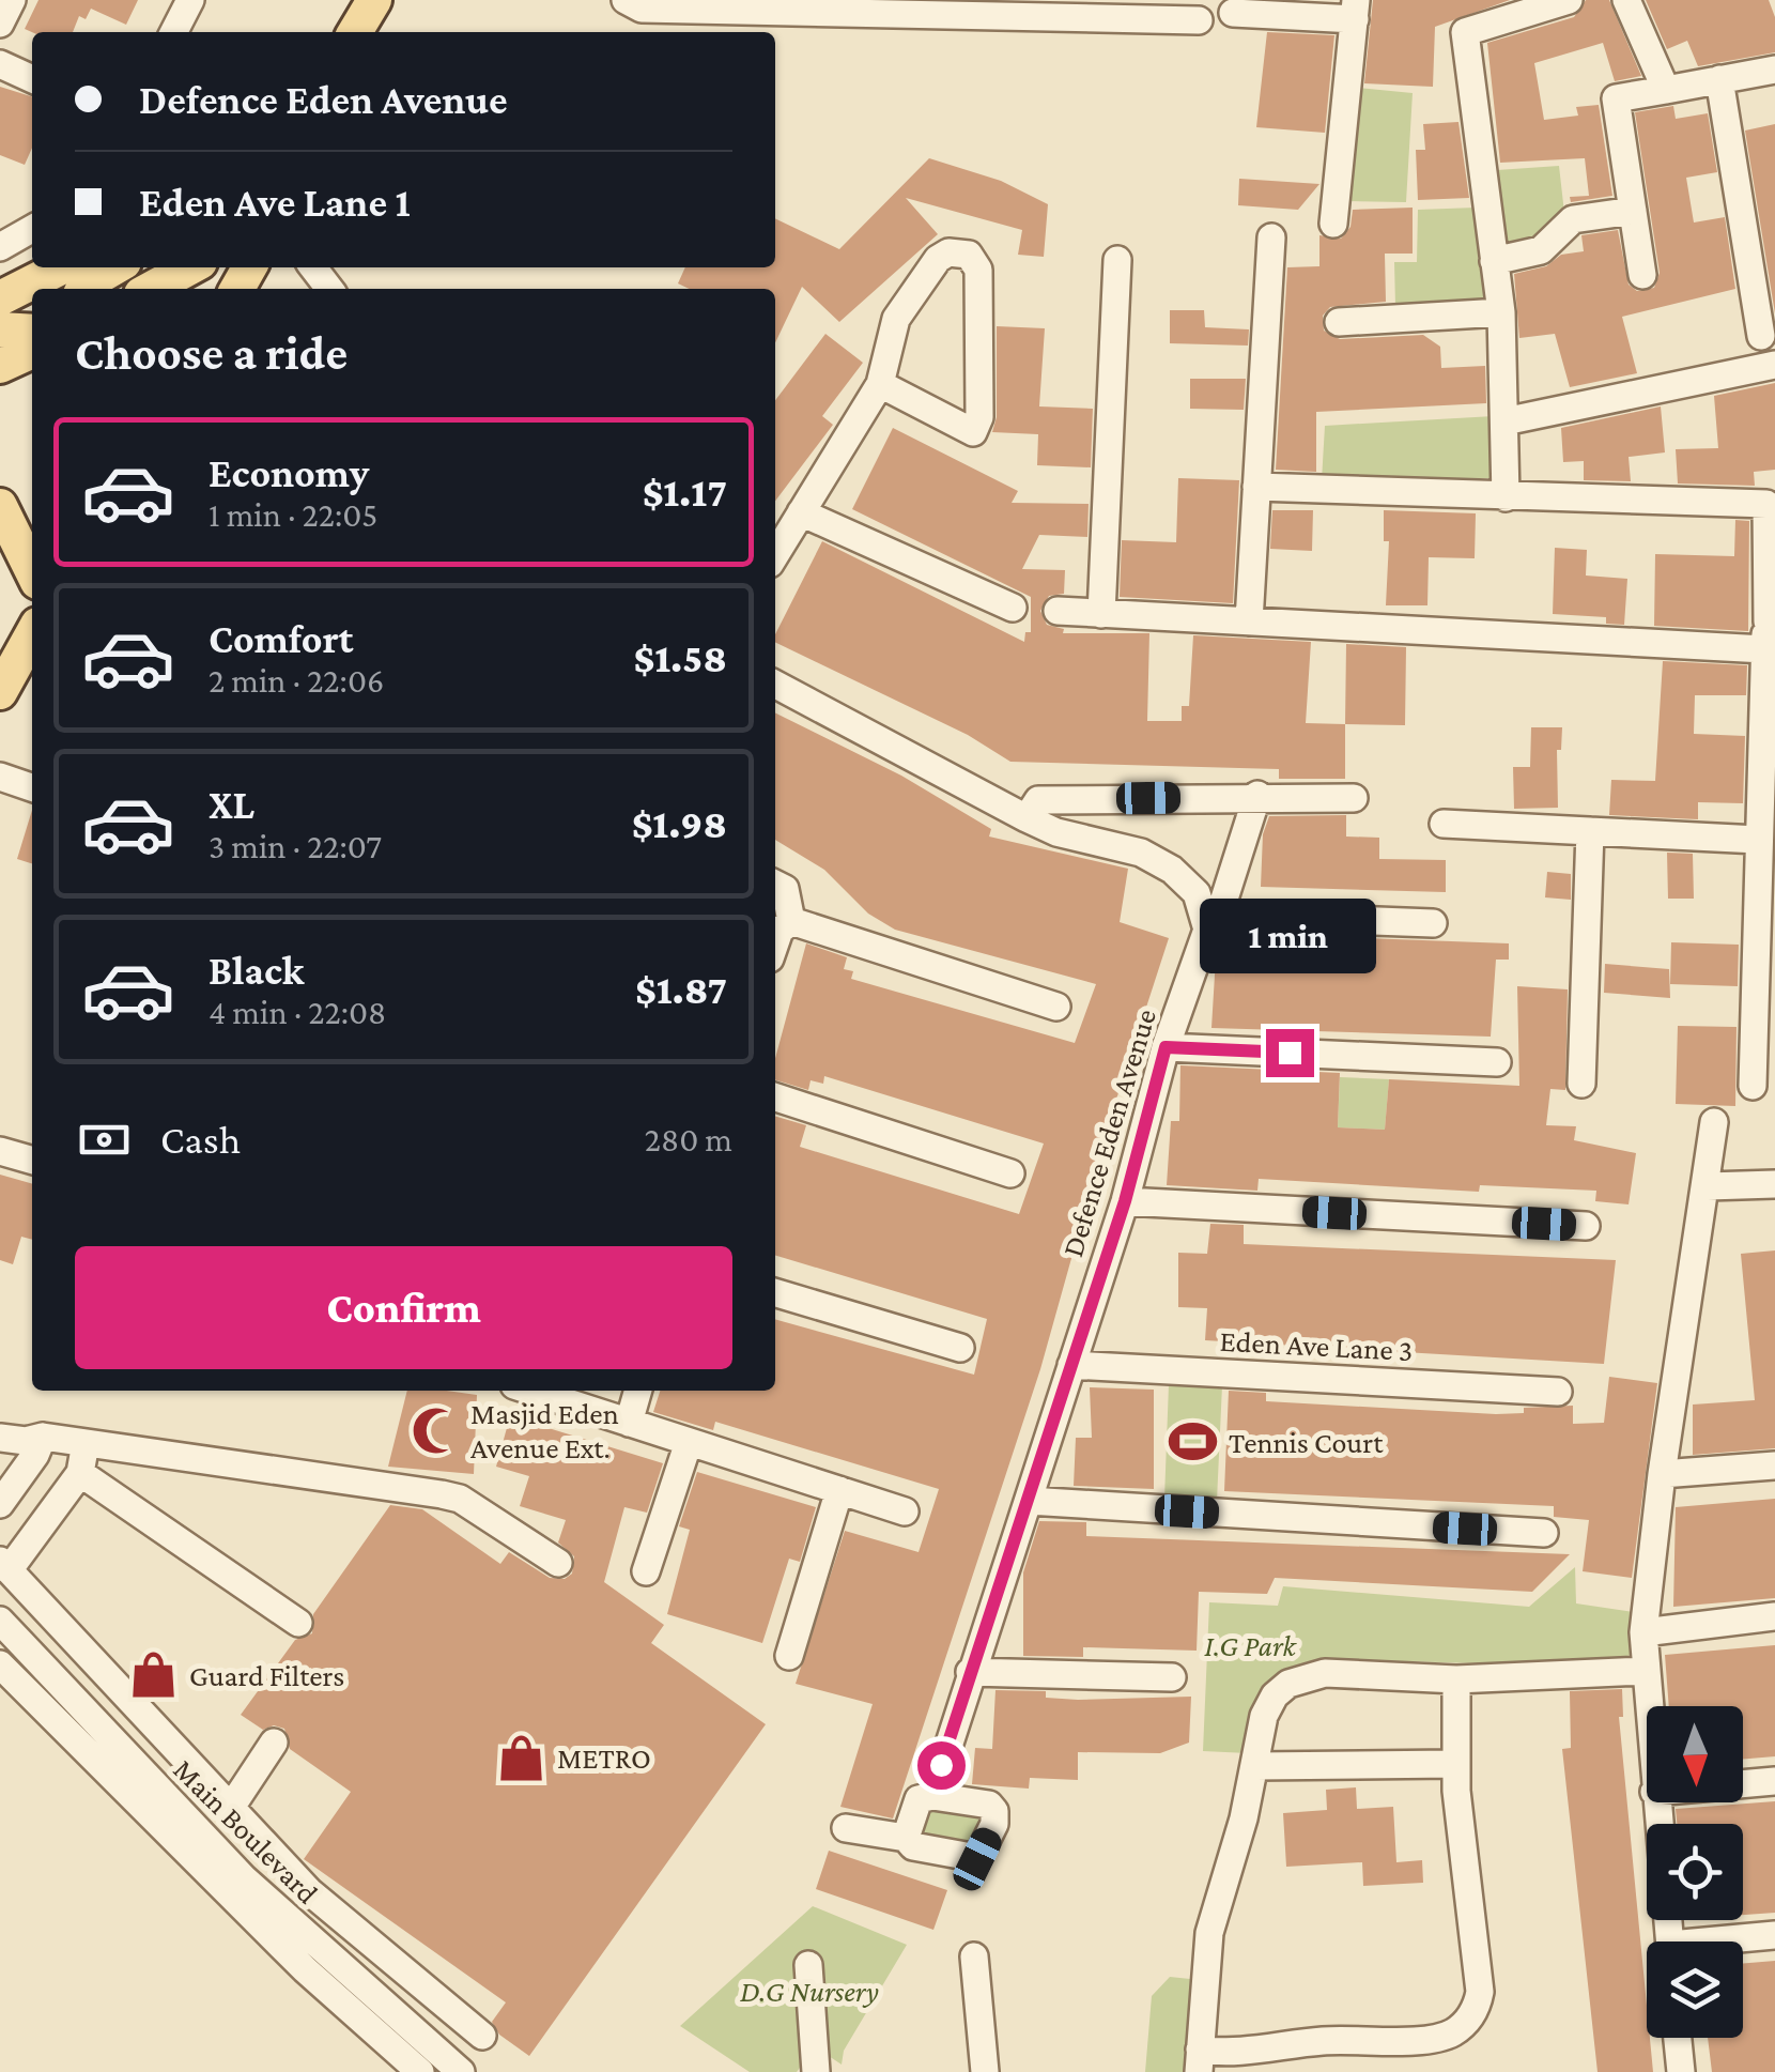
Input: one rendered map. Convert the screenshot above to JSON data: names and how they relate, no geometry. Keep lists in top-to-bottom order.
{
  "streets": {
    "street": ["Defence Eden Avenue", "Eden Ave Lane 3", "Main Boulevard"]
  },
  "crossings": [
    ["Defence Eden Avenue", "Eden Ave Lane 3"]
  ],
  "parks": ["I.G Park", "D.G Nursery"],
  "places": {
    "mosque": ["Masjid Eden Avenue Ext."],
    "sports": ["Tennis Court"],
    "shop": ["Guard Filters", "METRO"]
  },
  "north": "bottom",
  "page": {
    "banner": ["Defence Eden Avenue", "Eden Ave Lane 1"],
    "heading": "Choose a ride",
    "list": [
      {
        "name": "Economy",
        "note": "1 min · 22:05",
        "value": "$1.17"
      },
      {
        "name": "Comfort",
        "note": "2 min · 22:06",
        "value": "$1.58"
      },
      {
        "name": "XL",
        "note": "3 min · 22:07",
        "value": "$1.98"
      },
      {
        "name": "Black",
        "note": "4 min · 22:08",
        "value": "$1.87"
      }
    ],
    "bubble": "1 min",
    "pay": ["Cash", "280 m"],
    "buttons": "Confirm"
  }
}
